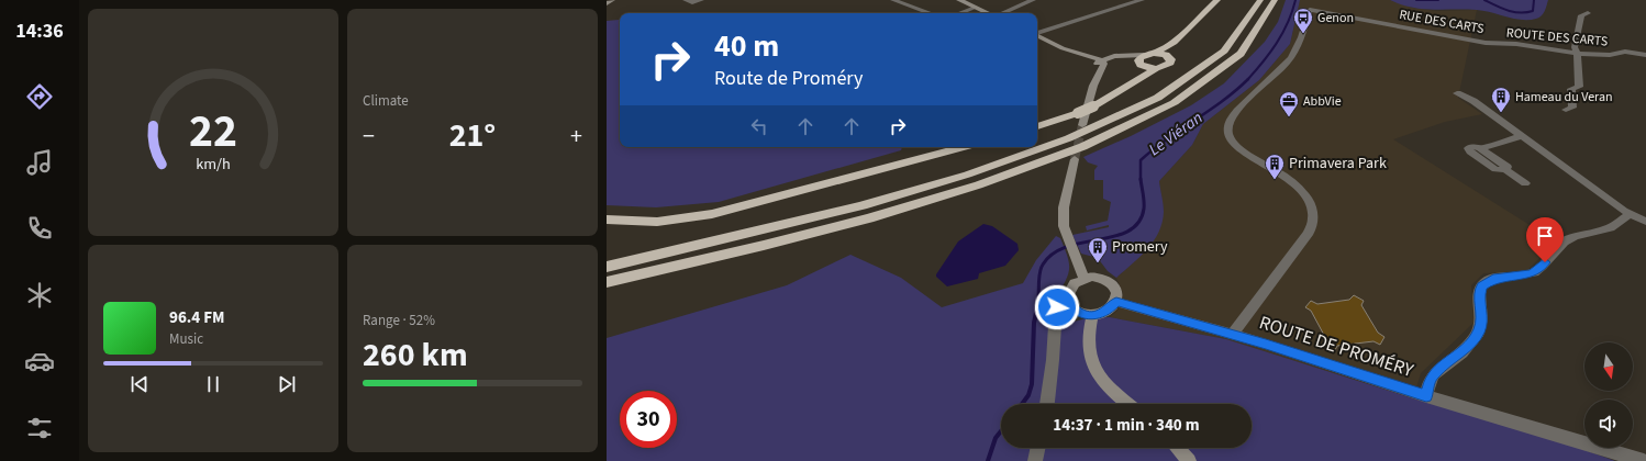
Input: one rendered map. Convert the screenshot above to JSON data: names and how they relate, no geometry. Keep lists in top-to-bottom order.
{
  "streets": {
    "street": ["RUE DES CARTS", "ROUTE DES CARTS", "ROUTE DE PROMÉRY"]
  },
  "crossings": [
    ["RUE DES CARTS", "ROUTE DES CARTS"],
    ["RUE DES CARTS", "ROUTE DE PROMÉRY"]
  ],
  "water": ["Le Viéran"],
  "places": {
    "bus stop": ["Genon"],
    "building": ["Hameau du Veran", "Primavera Park", "Promery"],
    "office": ["AbbVie"]
  },
  "north": "bottom",
  "page": {
    "tabs": "14:36",
    "tile": [
      "Climate",
      ["Range · 52%", "260 km"]
    ],
    "turn": ["40 m", "Route de Proméry"],
    "heat": ["−", "21°", "+"],
    "song": ["96.4 FM", "Music"],
    "limit": "30",
    "trip": "14:37 · 1 min · 340 m",
    "gauge": ["22", "km/h"]
  }
}
